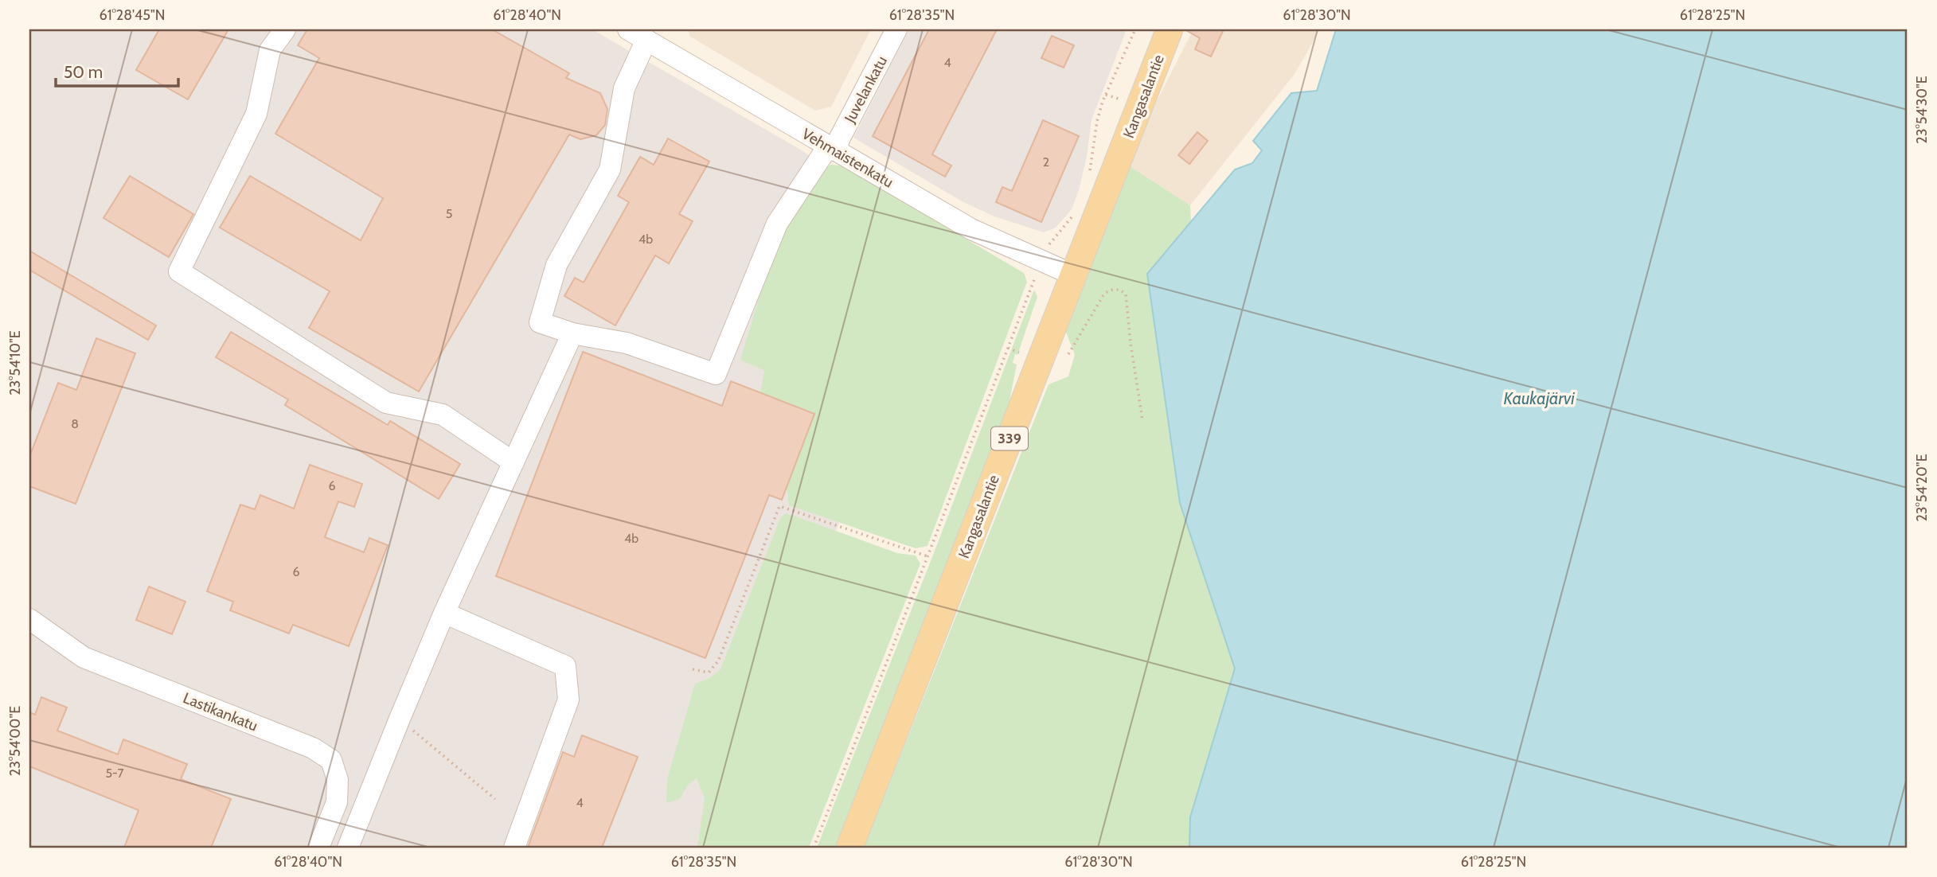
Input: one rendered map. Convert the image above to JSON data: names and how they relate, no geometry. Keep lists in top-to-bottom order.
{
  "streets": {
    "main road": ["Kangasalantie", "339"],
    "street": ["Juvelankatu", "Vehmaistenkatu", "Lastikankatu"]
  },
  "crossings": [
    ["Juvelankatu", "Vehmaistenkatu"],
    ["Kangasalantie", "Vehmaistenkatu"]
  ],
  "water": ["Kaukajärvi"],
  "house_numbers": [
    "4",
    "2",
    "5",
    "4b",
    "8",
    "6",
    "4b",
    "6",
    "5-7",
    "4"
  ],
  "scale_bar": "50 m",
  "coordinates": [
    "61°28'45\"N",
    "61°28'40\"N",
    "61°28'35\"N",
    "61°28'30\"N",
    "61°28'25\"N",
    "23°54'30\"E",
    "23°54'10\"E",
    "23°54'20\"E",
    "23°54'00\"E"
  ]
}
